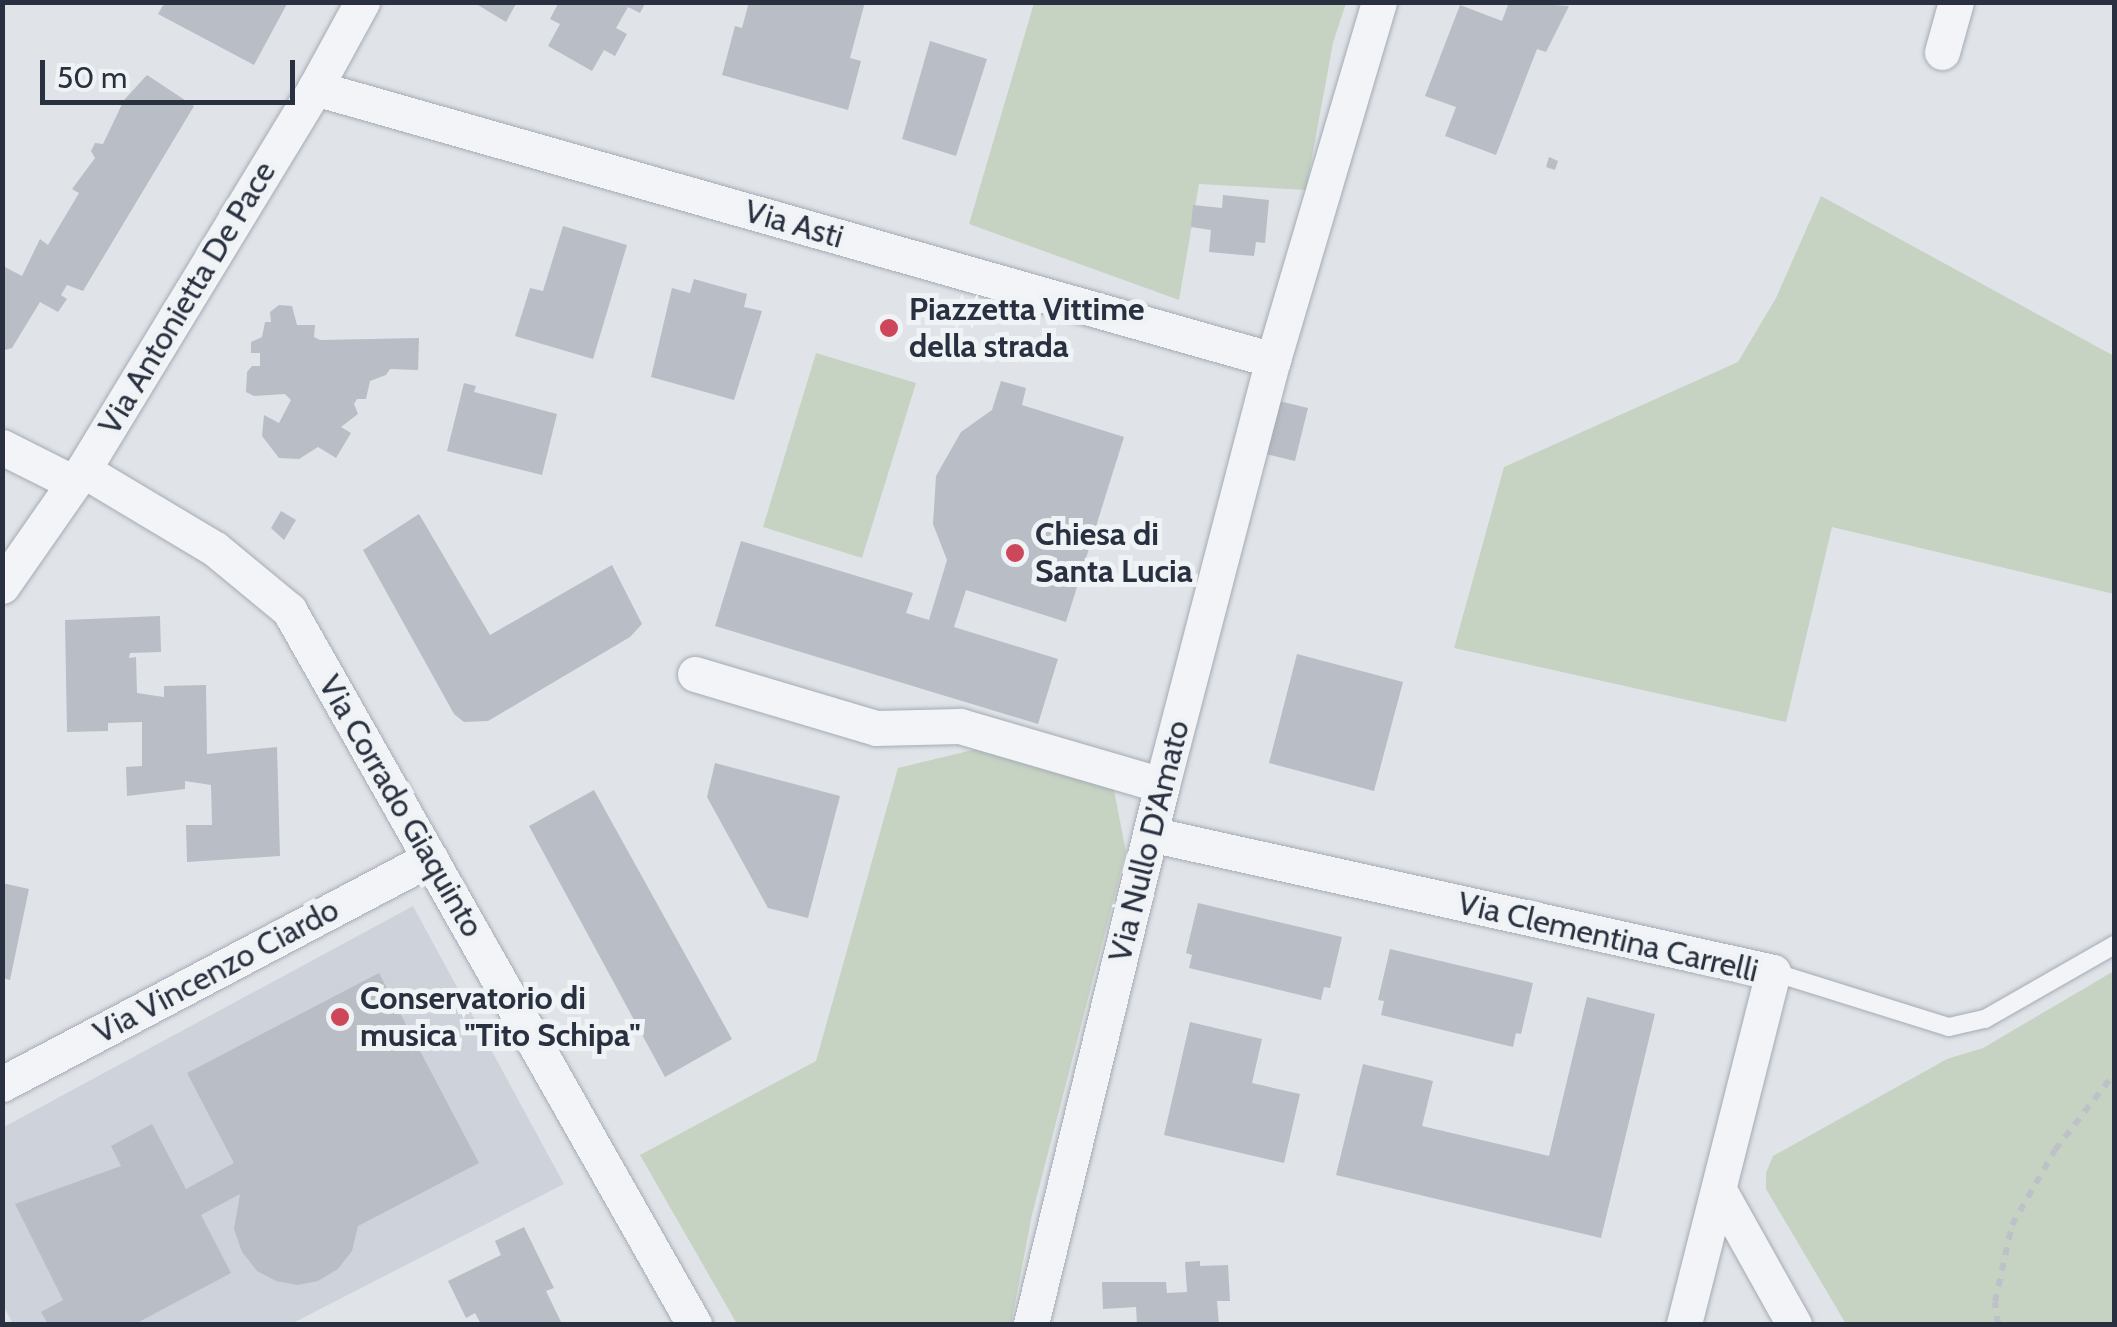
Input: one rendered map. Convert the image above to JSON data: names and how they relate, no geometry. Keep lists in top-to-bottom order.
{
  "streets": {
    "street": [
      "Via Asti",
      "Via Antonietta De Pace",
      "Via Corrado Giaquinto",
      "Via Nullo D'Amato",
      "Via Clementina Carrelli",
      "Via Vincenzo Ciardo"
    ]
  },
  "crossings": [
    ["Via Asti", "Via Antonietta De Pace"],
    ["Via Asti", "Via Nullo D'Amato"],
    ["Via Antonietta De Pace", "Via Corrado Giaquinto"],
    ["Via Corrado Giaquinto", "Via Vincenzo Ciardo"],
    ["Via Nullo D'Amato", "Via Clementina Carrelli"]
  ],
  "places": ["Piazzetta Vittime della strada", "Chiesa di Santa Lucia", "Conservatorio di musica \"Tito Schipa\""],
  "scale_bar": "50 m"
}
